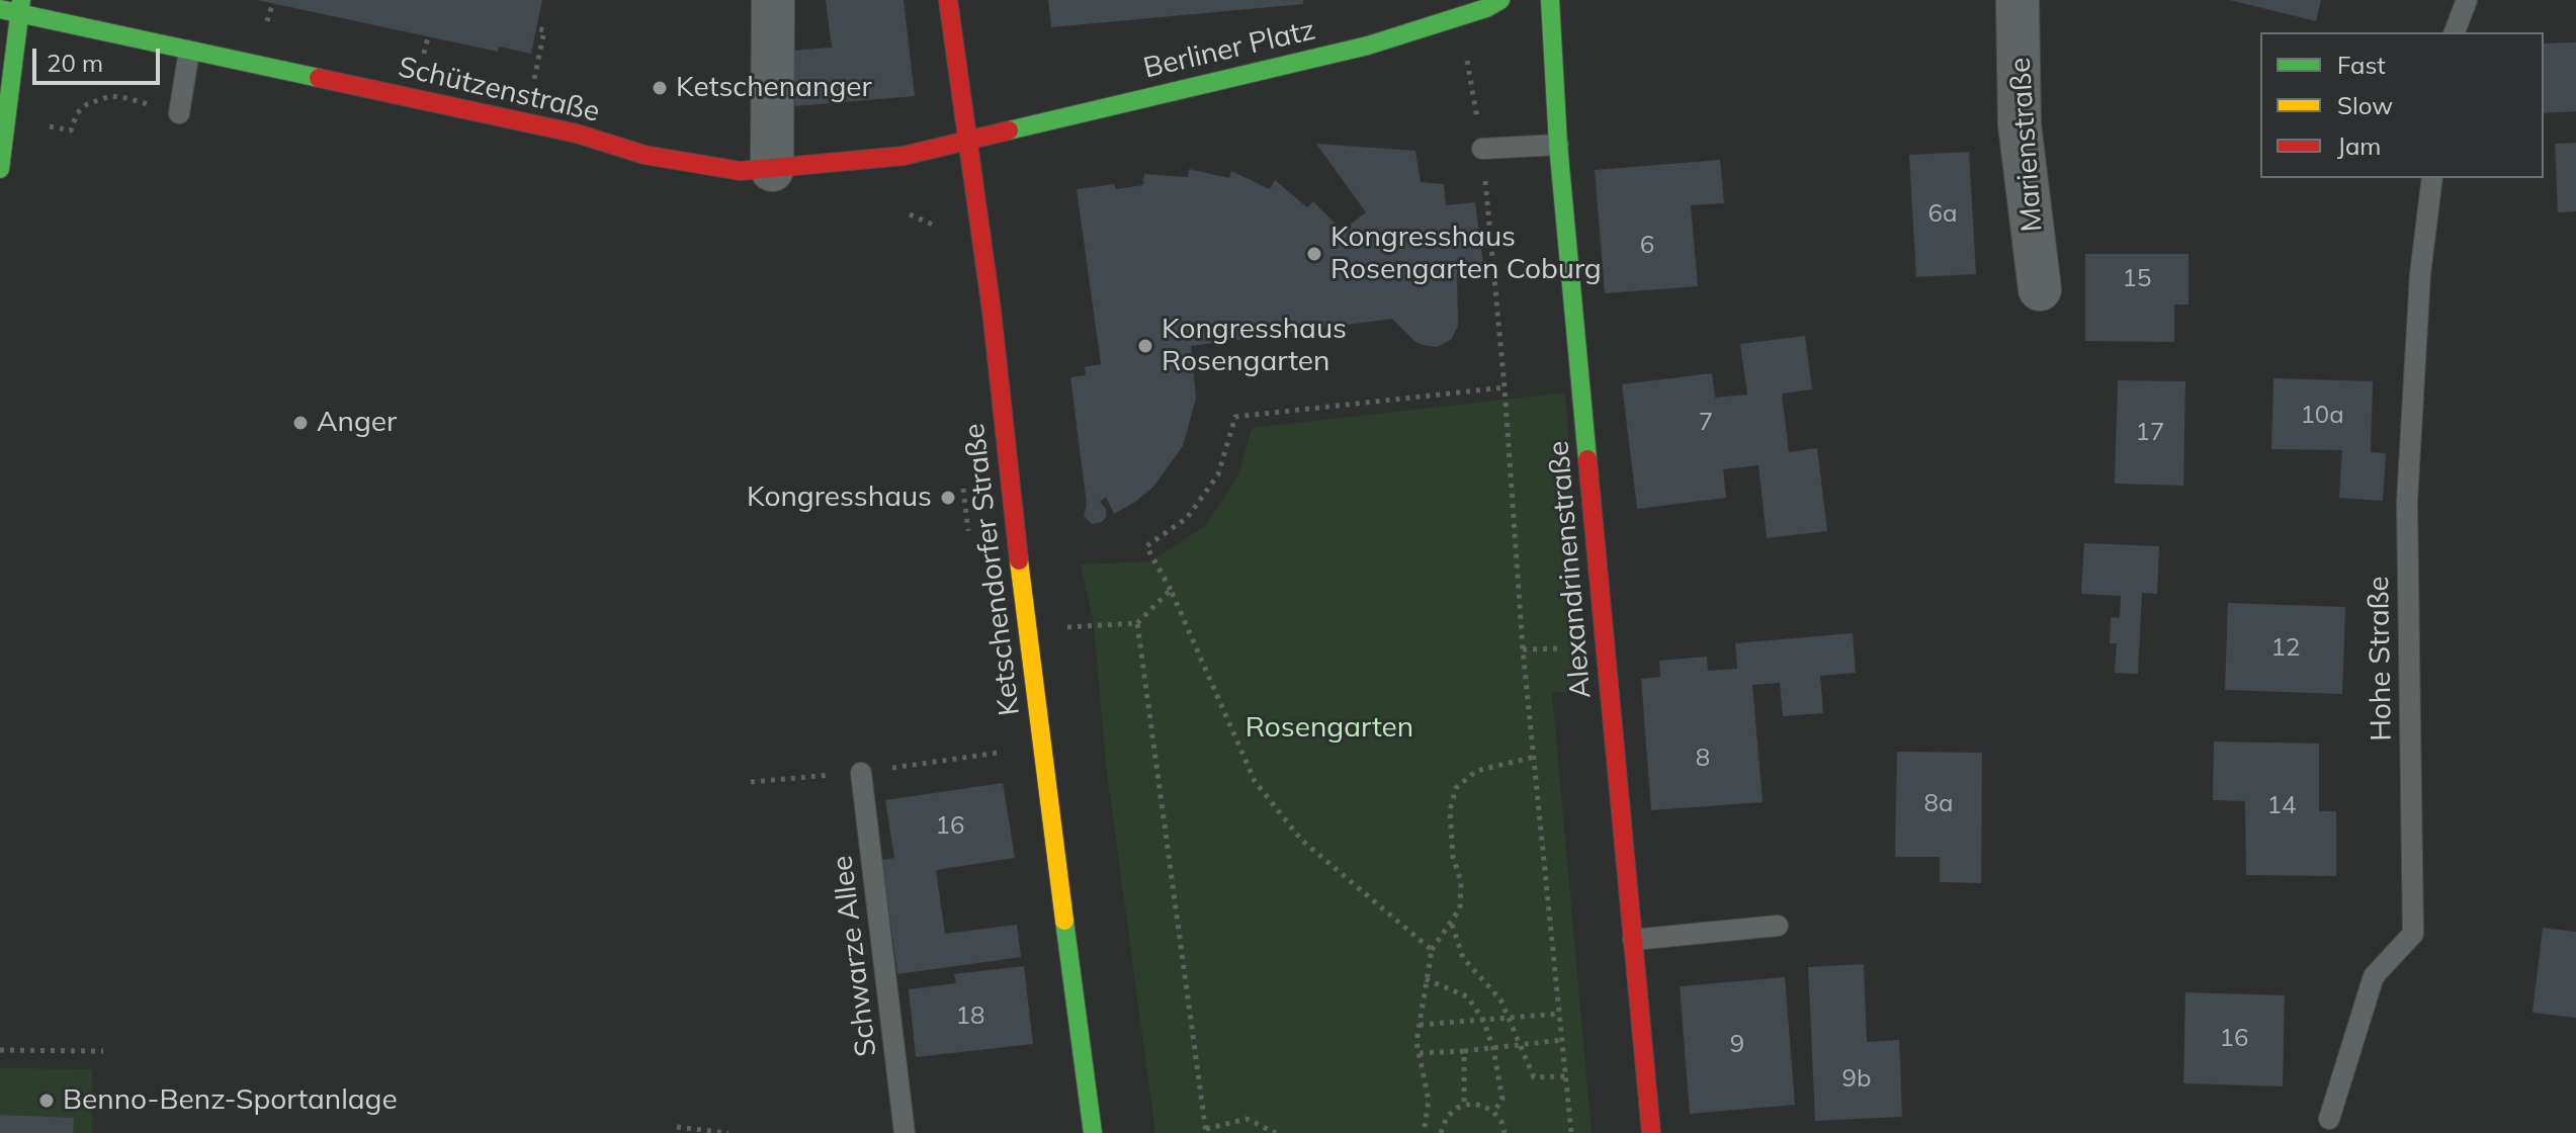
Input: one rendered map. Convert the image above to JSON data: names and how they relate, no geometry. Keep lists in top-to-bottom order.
{
  "streets": {
    "street": [
      "Berliner Platz",
      "Schützenstraße",
      "Marienstraße",
      "Ketschendorfer Straße",
      "Alexandrinenstraße"
    ],
    "lane": ["Hohe Straße", "Schwarze Allee"]
  },
  "crossings": [
    ["Berliner Platz", "Schützenstraße"],
    ["Berliner Platz", "Ketschendorfer Straße"],
    ["Schützenstraße", "Ketschendorfer Straße"]
  ],
  "parks": ["Rosengarten"],
  "places": [
    "Ketschenanger",
    "Kongresshaus Rosengarten Coburg",
    "Kongresshaus Rosengarten",
    "Anger",
    "Kongresshaus",
    "Benno-Benz-Sportanlage"
  ],
  "house_numbers": [
    "6a",
    "6",
    "15",
    "10a",
    "7",
    "17",
    "12",
    "8",
    "8a",
    "14",
    "16",
    "18",
    "16",
    "9",
    "9b"
  ],
  "legend": ["Fast", "Slow", "Jam"],
  "scale_bar": "20 m"
}
